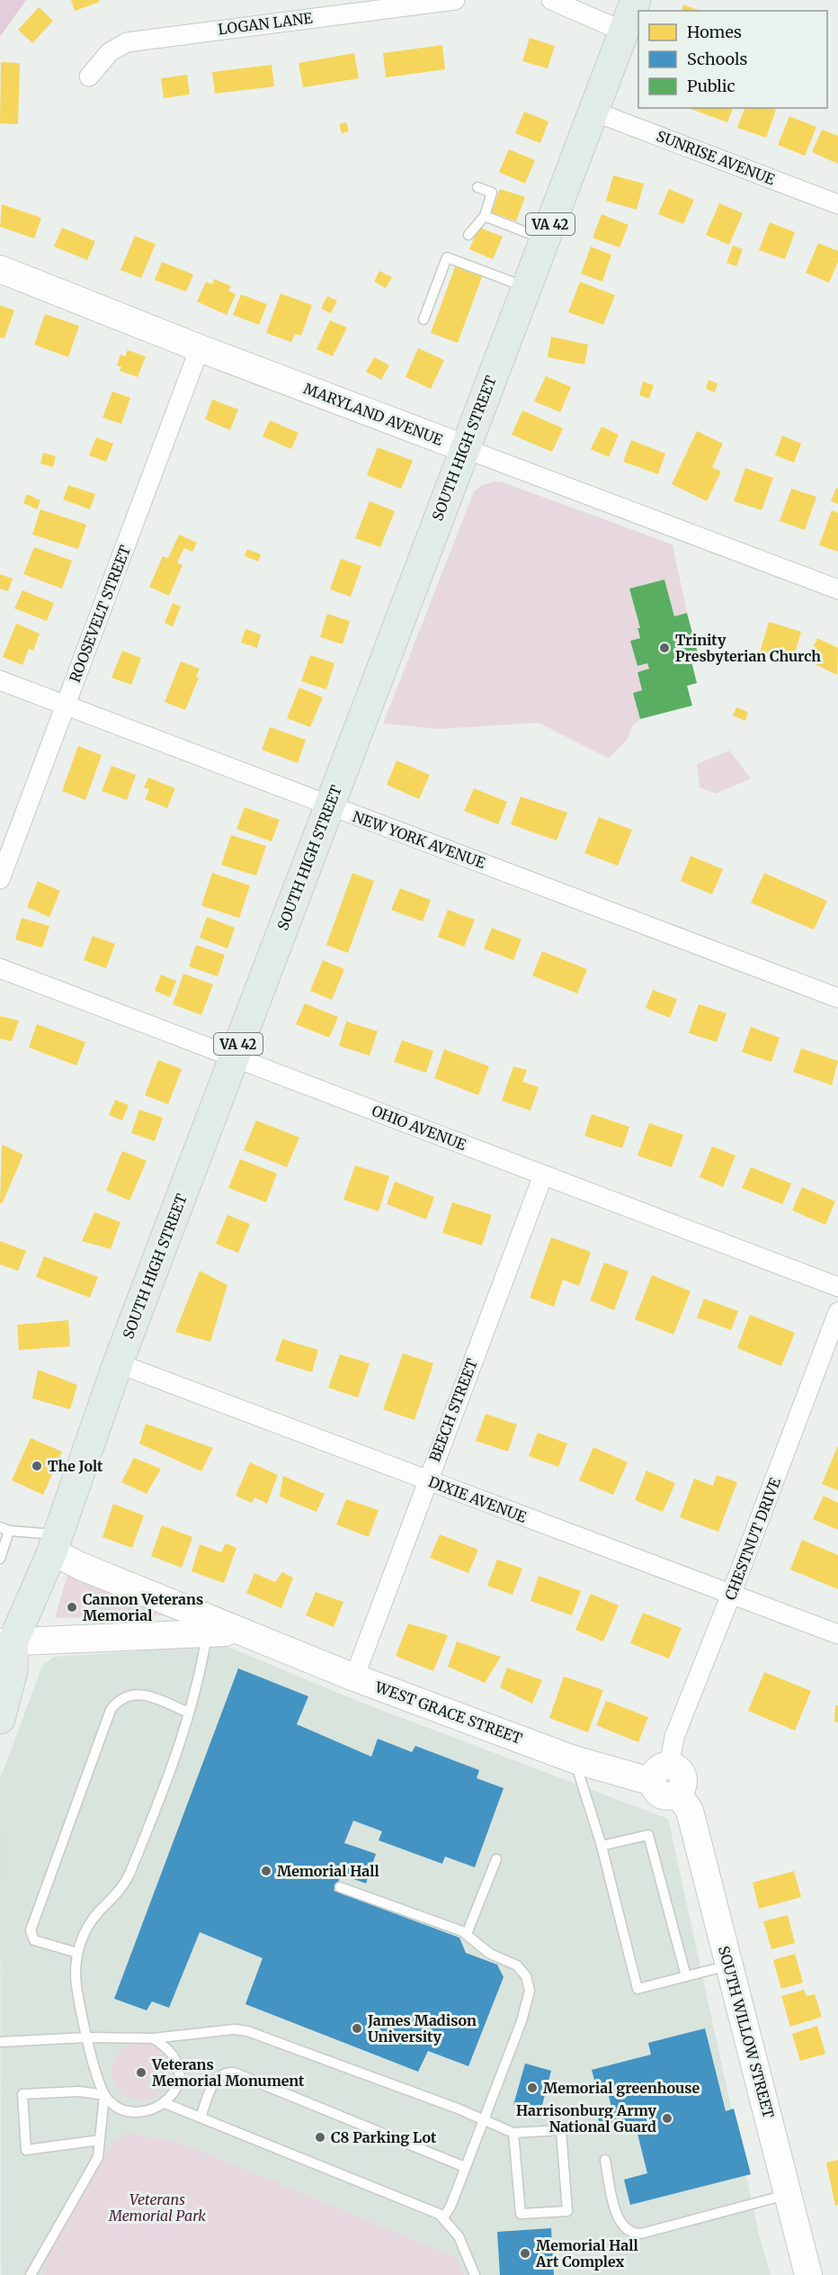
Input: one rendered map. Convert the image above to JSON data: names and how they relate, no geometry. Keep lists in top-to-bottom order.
{
  "streets": {
    "main road": ["VA 42", "SOUTH HIGH STREET"],
    "street": [
      "LOGAN LANE",
      "SUNRISE AVENUE",
      "MARYLAND AVENUE",
      "ROOSEVELT STREET",
      "NEW YORK AVENUE",
      "OHIO AVENUE",
      "BEECH STREET",
      "DIXIE AVENUE",
      "CHESTNUT DRIVE",
      "WEST GRACE STREET",
      "SOUTH WILLOW STREET"
    ]
  },
  "crossings": [
    ["SUNRISE AVENUE", "SOUTH HIGH STREET"],
    ["MARYLAND AVENUE", "SOUTH HIGH STREET"],
    ["MARYLAND AVENUE", "ROOSEVELT STREET"],
    ["SOUTH HIGH STREET", "NEW YORK AVENUE"],
    ["SOUTH HIGH STREET", "OHIO AVENUE"],
    ["SOUTH HIGH STREET", "DIXIE AVENUE"],
    ["SOUTH HIGH STREET", "WEST GRACE STREET"],
    ["ROOSEVELT STREET", "NEW YORK AVENUE"],
    ["OHIO AVENUE", "BEECH STREET"],
    ["BEECH STREET", "DIXIE AVENUE"],
    ["BEECH STREET", "WEST GRACE STREET"],
    ["DIXIE AVENUE", "CHESTNUT DRIVE"],
    ["CHESTNUT DRIVE", "WEST GRACE STREET"],
    ["WEST GRACE STREET", "SOUTH WILLOW STREET"]
  ],
  "parks": ["Veterans Memorial Park"],
  "places": [
    "Trinity Presbyterian Church",
    "The Jolt",
    "Cannon Veterans Memorial",
    "Memorial Hall",
    "James Madison University",
    "Veterans Memorial Monument",
    "Memorial greenhouse",
    "Harrisonburg Army National Guard",
    "C8 Parking Lot",
    "Memorial Hall Art Complex"
  ],
  "legend": ["Homes", "Schools", "Public"]
}
